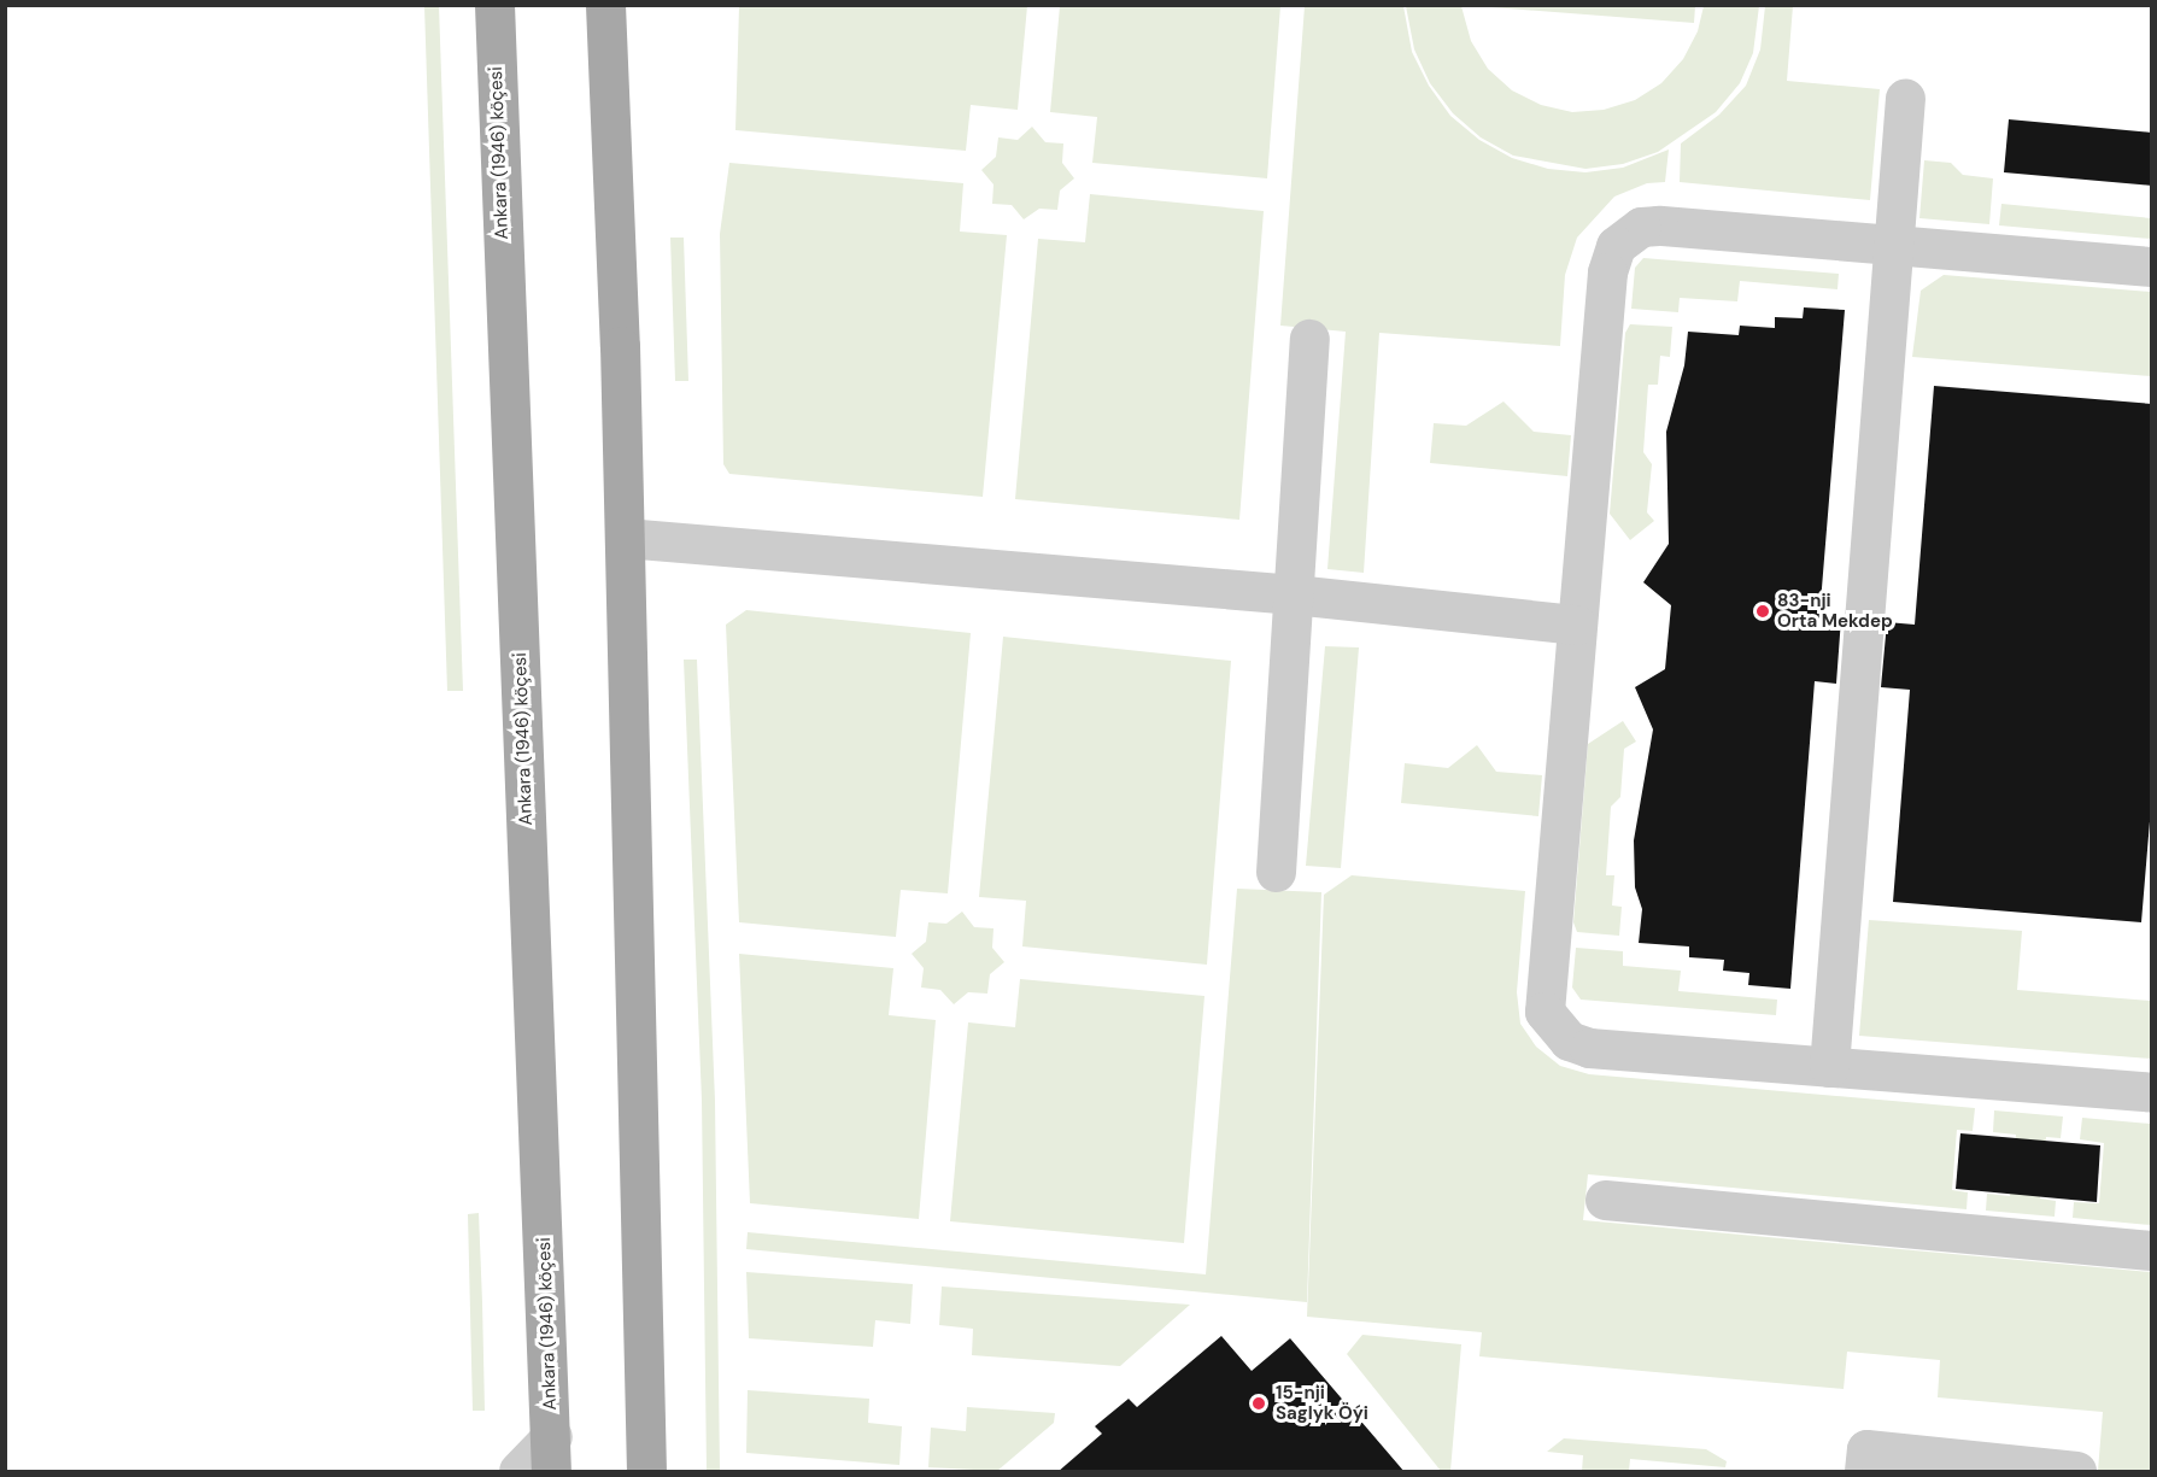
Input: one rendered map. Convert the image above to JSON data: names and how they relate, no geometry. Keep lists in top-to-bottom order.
{
  "streets": {
    "main road": ["Ankara (1946) köçesi"]
  },
  "places": ["83-nji Orta Mekdep", "15-nji Saglyk Öýi"]
}
